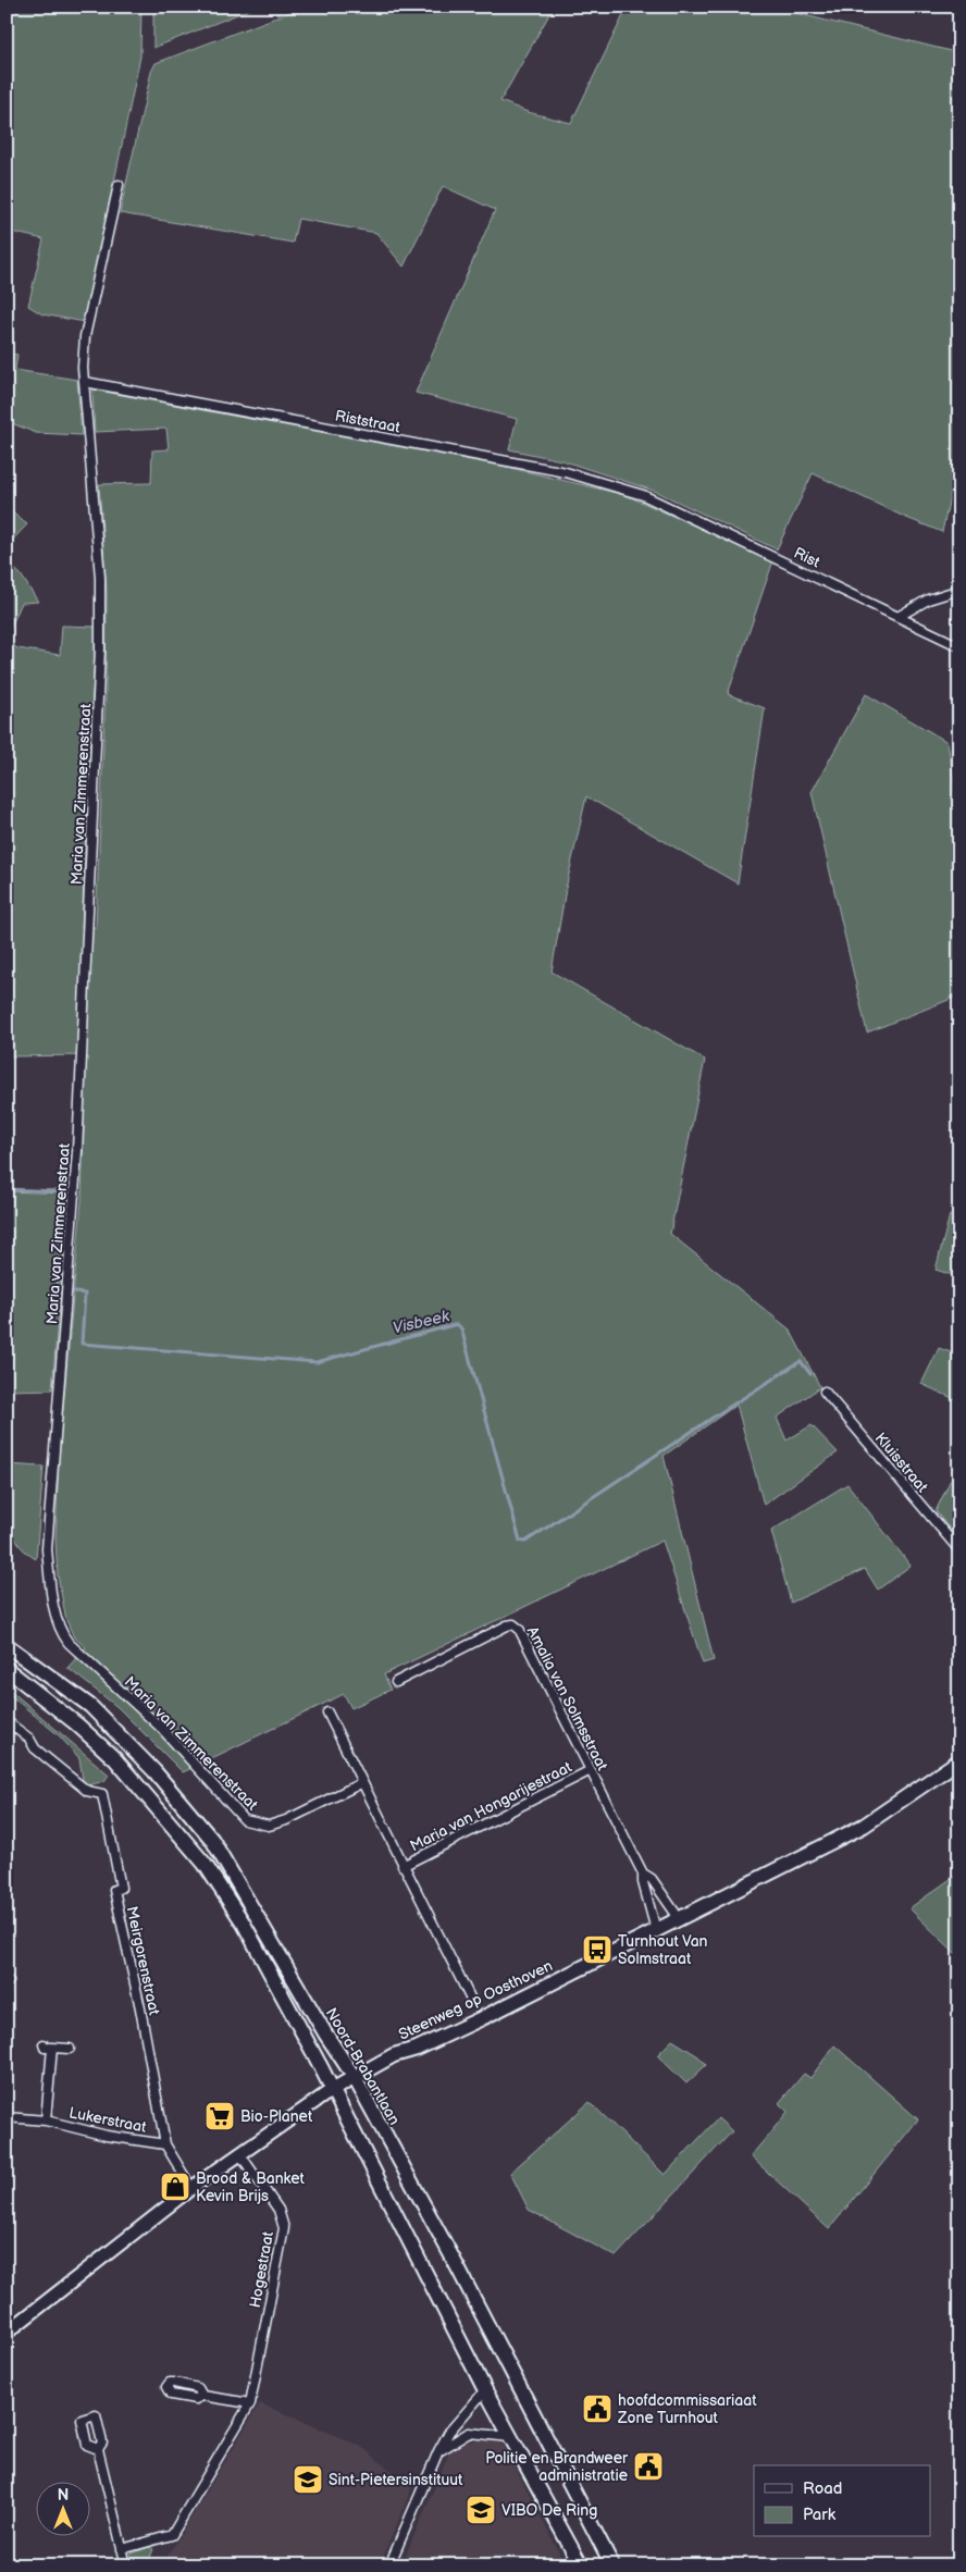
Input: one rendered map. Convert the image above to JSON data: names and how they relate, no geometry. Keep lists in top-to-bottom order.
{
  "streets": {
    "main road": ["Steenweg op Oosthoven", "Noord-Brabantlaan"],
    "street": [
      "Riststraat",
      "Rist",
      "Maria van Zimmerenstraat",
      "Kluisstraat",
      "Amalia van Solmsstraat",
      "Maria van Hongarijestraat",
      "Meirgorenstraat",
      "Lukerstraat",
      "Hogestraat"
    ]
  },
  "crossings": [
    ["Riststraat", "Rist"],
    ["Riststraat", "Maria van Zimmerenstraat"],
    ["Amalia van Solmsstraat", "Maria van Hongarijestraat"],
    ["Amalia van Solmsstraat", "Steenweg op Oosthoven"],
    ["Meirgorenstraat", "Steenweg op Oosthoven"],
    ["Meirgorenstraat", "Lukerstraat"],
    ["Steenweg op Oosthoven", "Noord-Brabantlaan"],
    ["Steenweg op Oosthoven", "Hogestraat"]
  ],
  "water": ["Visbeek"],
  "places": {
    "bus stop": ["Turnhout Van Solmstraat"],
    "supermarket": ["Bio-Planet"],
    "shop": ["Brood & Banket Kevin Brijs"],
    "public building": ["hoofdcommissariaat Zone Turnhout", "Politie en Brandweer administratie"],
    "school or university": ["Sint-Pietersinstituut", "VIBO De Ring"]
  },
  "legend": ["Road", "Park"],
  "north": "top"
}
